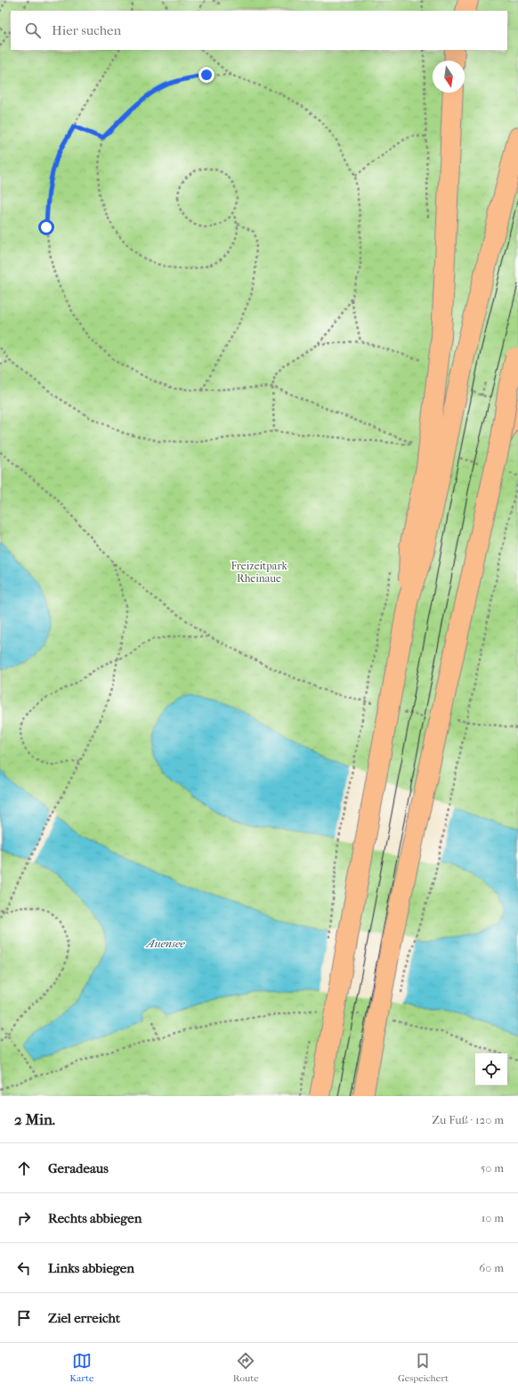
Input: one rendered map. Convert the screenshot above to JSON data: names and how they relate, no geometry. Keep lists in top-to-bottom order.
{
  "water": ["Auensee"],
  "parks": ["Freizeitpark Rheinaue"],
  "north": "bottom",
  "page": {
    "search": "Hier suchen",
    "heading": ["2 Min.", "Zu Fuß · 120 m"],
    "list": [
      ["Geradeaus", "50 m"],
      ["Rechts abbiegen", "10 m"],
      ["Links abbiegen", "60 m"],
      "Ziel erreicht"
    ],
    "nav": ["Karte", "Route", "Gespeichert"]
  }
}
